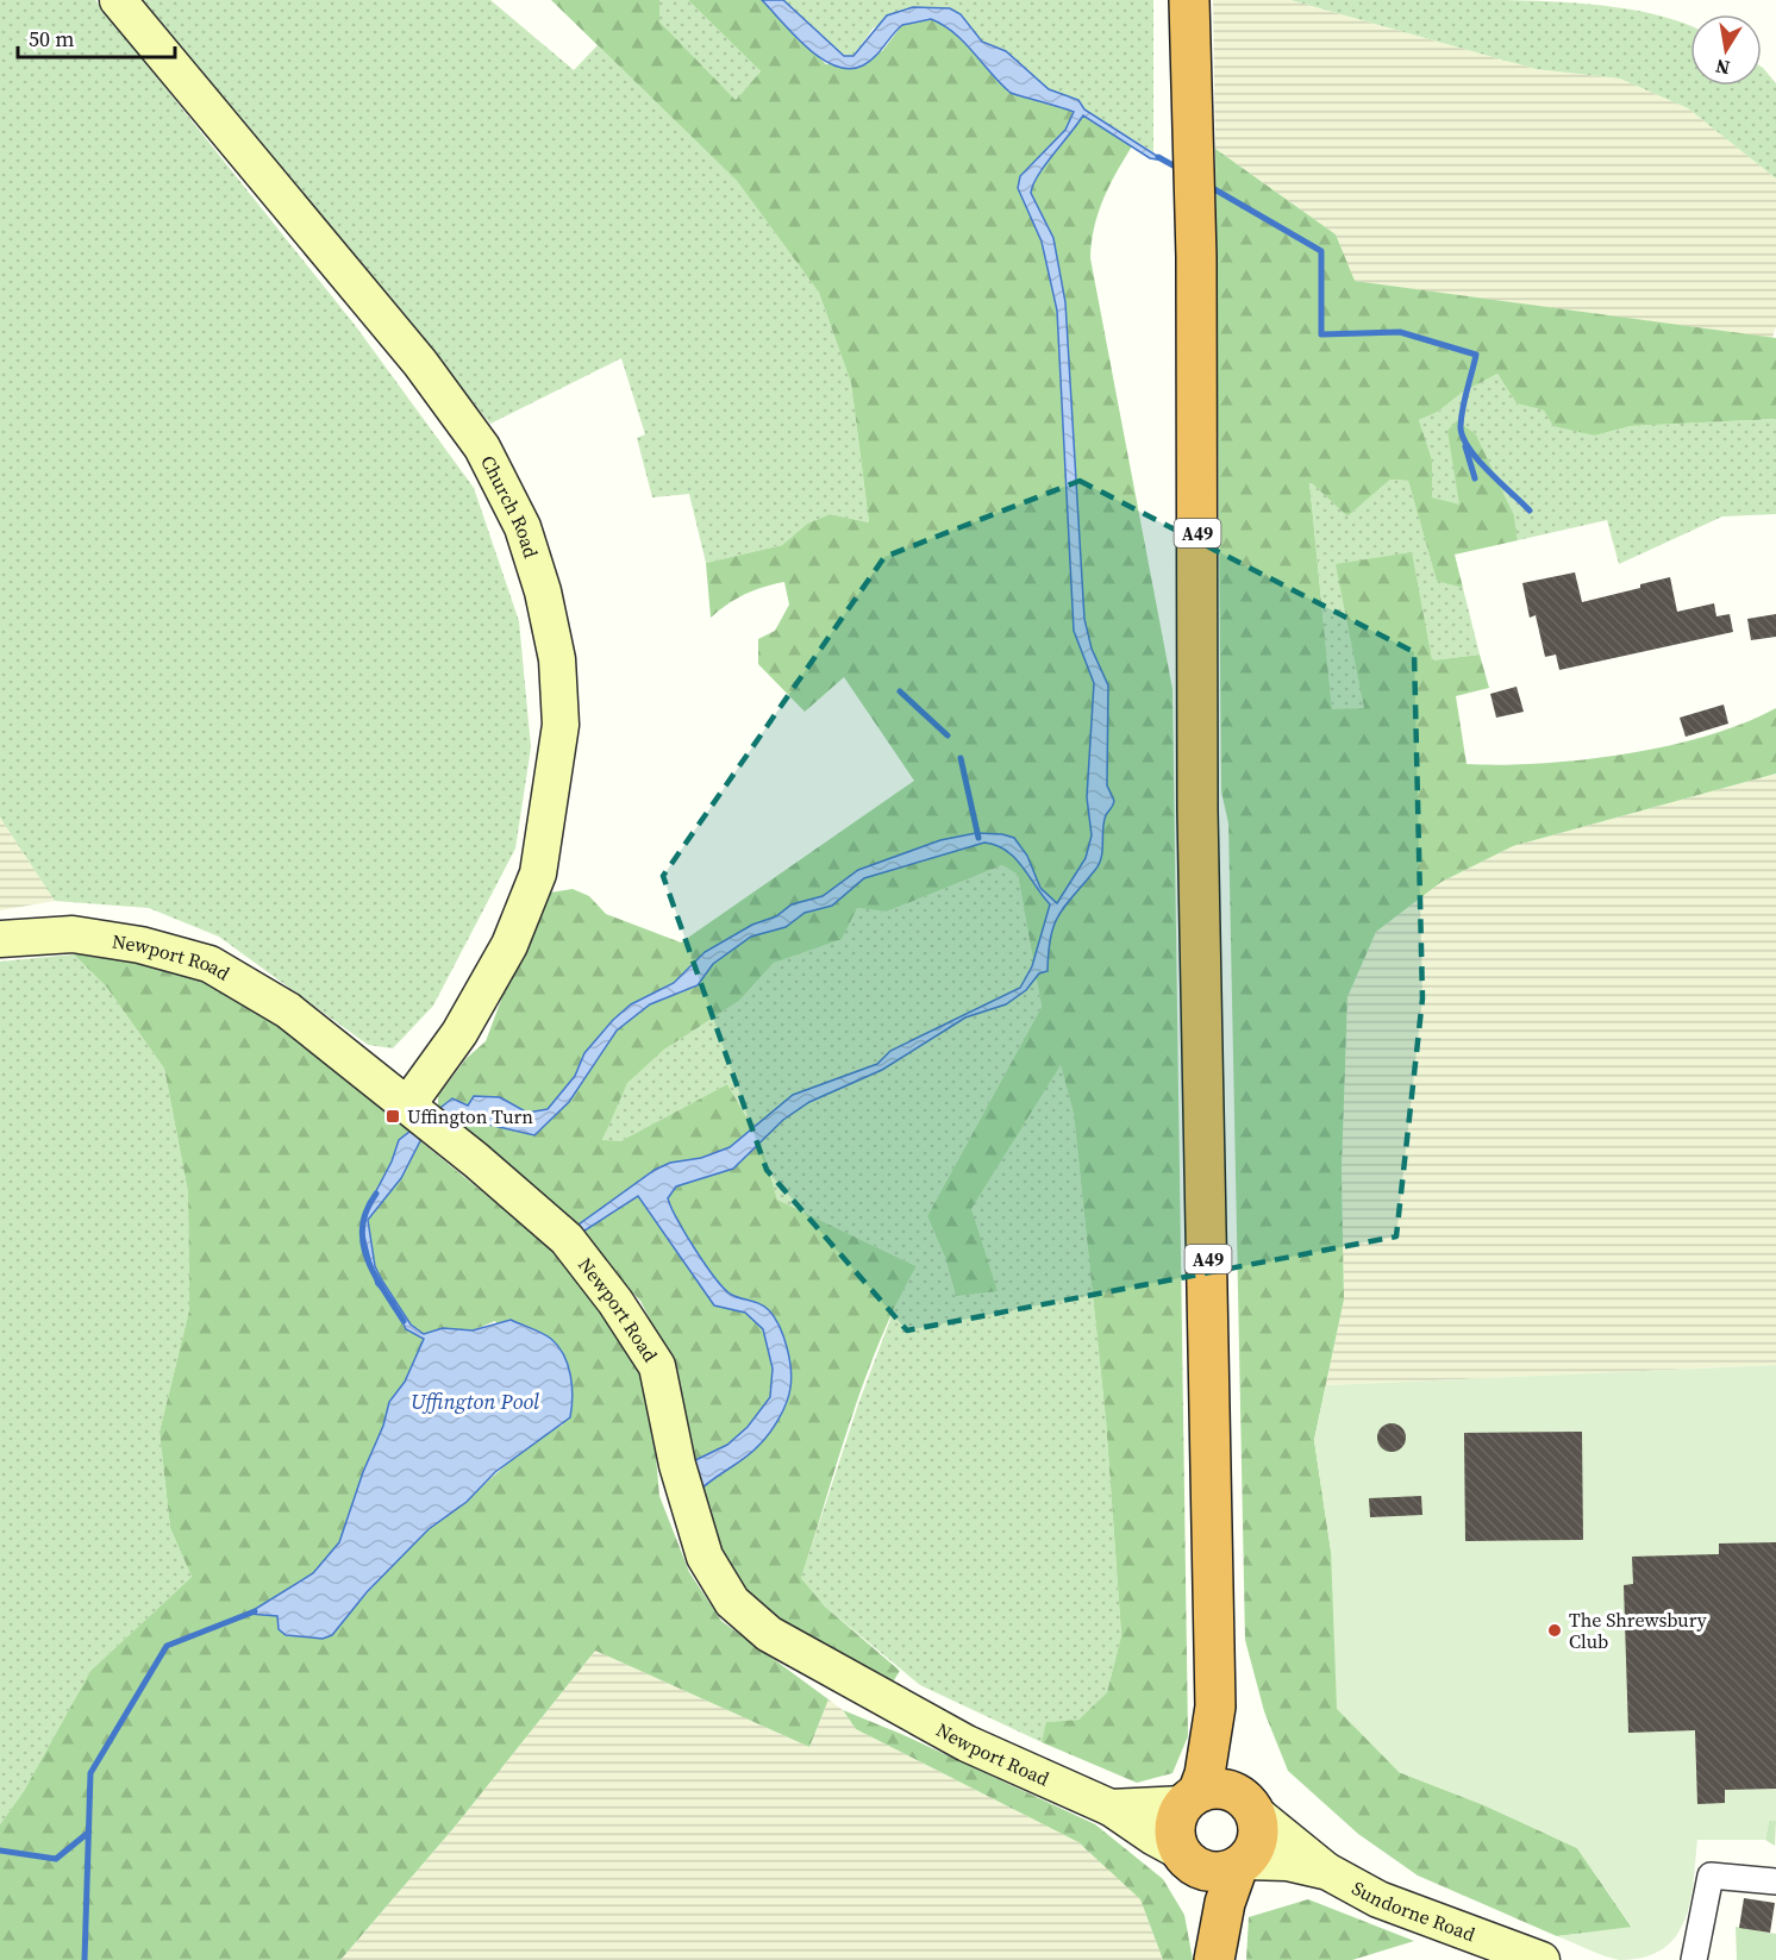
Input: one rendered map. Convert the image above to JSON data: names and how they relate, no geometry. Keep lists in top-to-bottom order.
{
  "streets": {
    "highway": ["A49"],
    "main road": ["Church Road", "Newport Road", "Sundorne Road"]
  },
  "crossings": [
    ["Church Road", "Newport Road"],
    ["A49", "Newport Road"],
    ["A49", "Sundorne Road"],
    ["Newport Road", "Sundorne Road"]
  ],
  "water": ["Uffington Pool"],
  "places": {
    "transit": ["Uffington Turn"],
    "other": ["The Shrewsbury Club"]
  },
  "scale_bar": "50 m",
  "north": "bottom"
}
